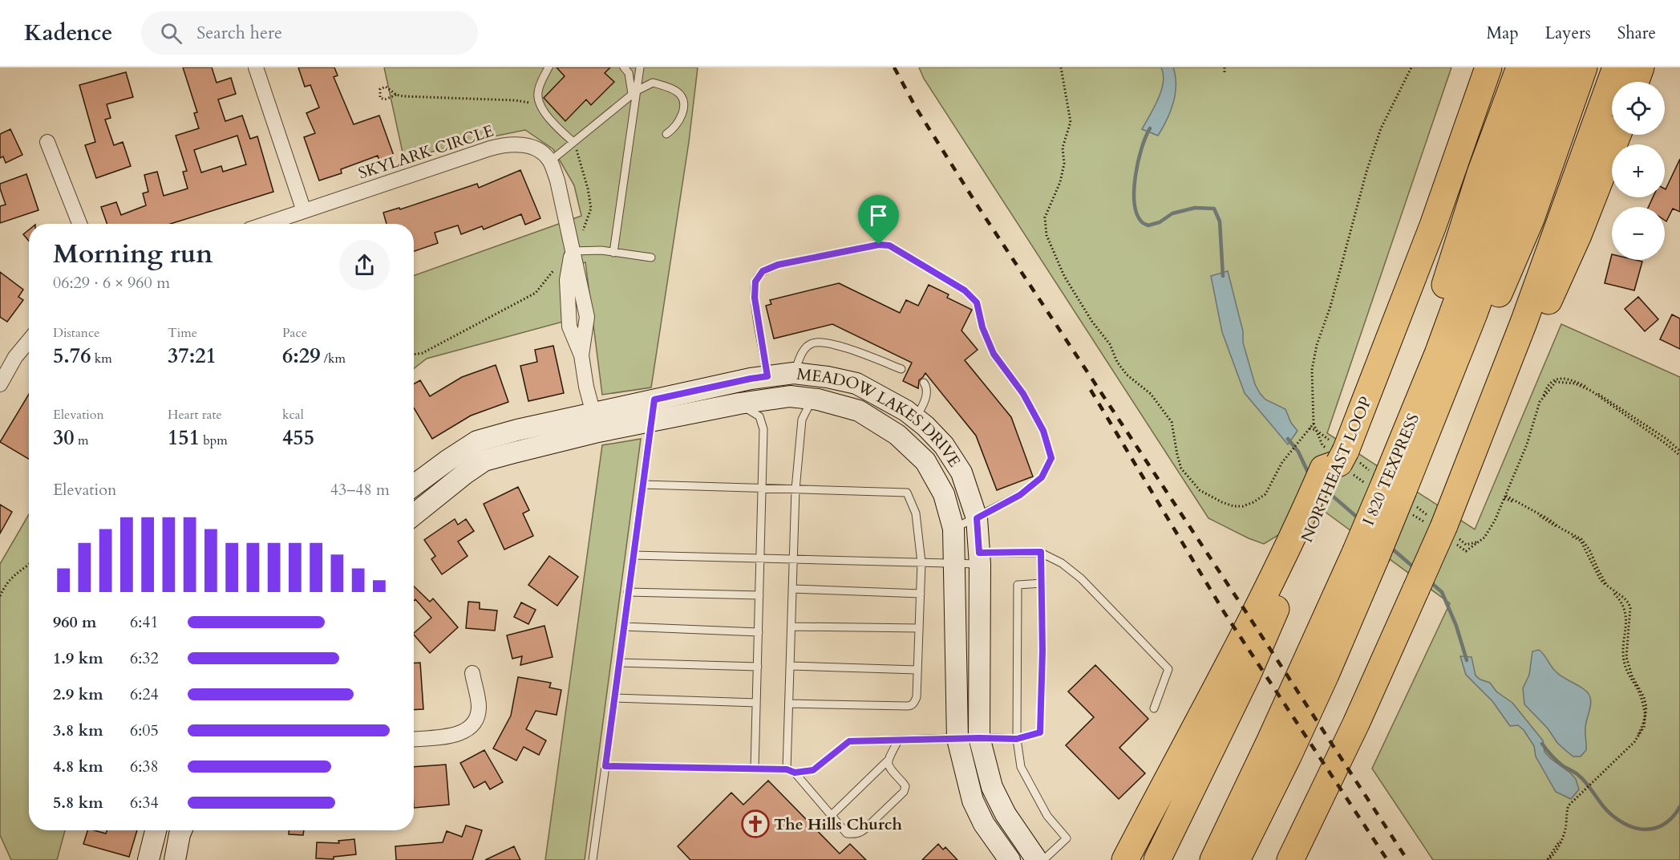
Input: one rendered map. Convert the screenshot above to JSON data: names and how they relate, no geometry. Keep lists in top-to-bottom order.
{
  "streets": {
    "highway": ["NORTHEAST LOOP", "I 820 TEXPRESS"],
    "street": ["SKYLARK CIRCLE", "MEADOW LAKES DRIVE"]
  },
  "places": {
    "church": ["The Hills Church"]
  },
  "page": {
    "header": "Kadence",
    "search": "Search here",
    "nav": ["Map", "Layers", "Share"],
    "map_buttons": ["+", "−"],
    "heading": ["Morning run", "06:29 · 6 × 960 m"],
    "stats": [
      ["Distance", "5.76 km"],
      ["Time", "37:21"],
      ["Pace", "6:29 /km"],
      ["Elevation", "30 m"],
      ["Heart rate", "151 bpm"],
      ["kcal", "455"]
    ],
    "chart": ["Elevation", "43–48 m"],
    "list": [
      {
        "name": "960 m",
        "note": "6:41"
      },
      {
        "name": "1.9 km",
        "note": "6:32"
      },
      {
        "name": "2.9 km",
        "note": "6:24"
      },
      {
        "name": "3.8 km",
        "note": "6:05"
      },
      {
        "name": "4.8 km",
        "note": "6:38"
      },
      {
        "name": "5.8 km",
        "note": "6:34"
      }
    ]
  }
}
